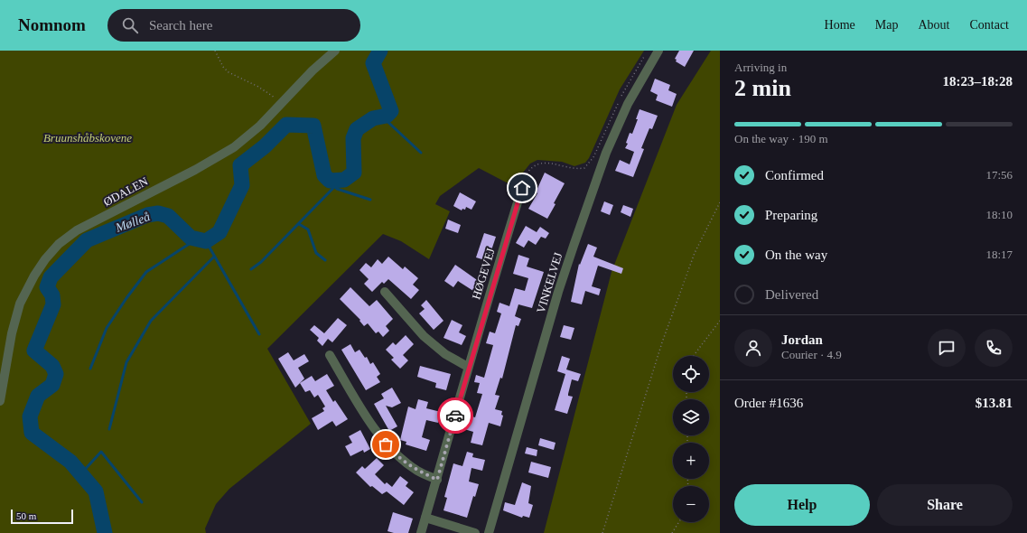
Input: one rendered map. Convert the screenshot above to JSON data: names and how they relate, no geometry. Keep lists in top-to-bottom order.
{
  "streets": {
    "street": ["ØDALEN", "HØGEVEJ", "VINKELVEJ"]
  },
  "water": ["Mølleå"],
  "parks": ["Bruunshåbskovene"],
  "scale_bar": "50 m",
  "page": {
    "header": "Nomnom",
    "search": "Search here",
    "nav": [
      "Home",
      "Map",
      "About",
      "Contact"
    ],
    "heading": ["2 min", "Arriving in", "18:23–18:28"],
    "panel": [
      "Jordan",
      "Courier · 4.9",
      "Order #1636",
      "$13.81"
    ],
    "bar": "On the way · 190 m",
    "list": [
      ["Confirmed", "17:56"],
      ["Preparing", "18:10"],
      ["On the way", "18:17"],
      "Delivered"
    ],
    "map_buttons": ["+", "−"],
    "buttons": ["Help", "Share"],
    "scale": "50 m"
  }
}
